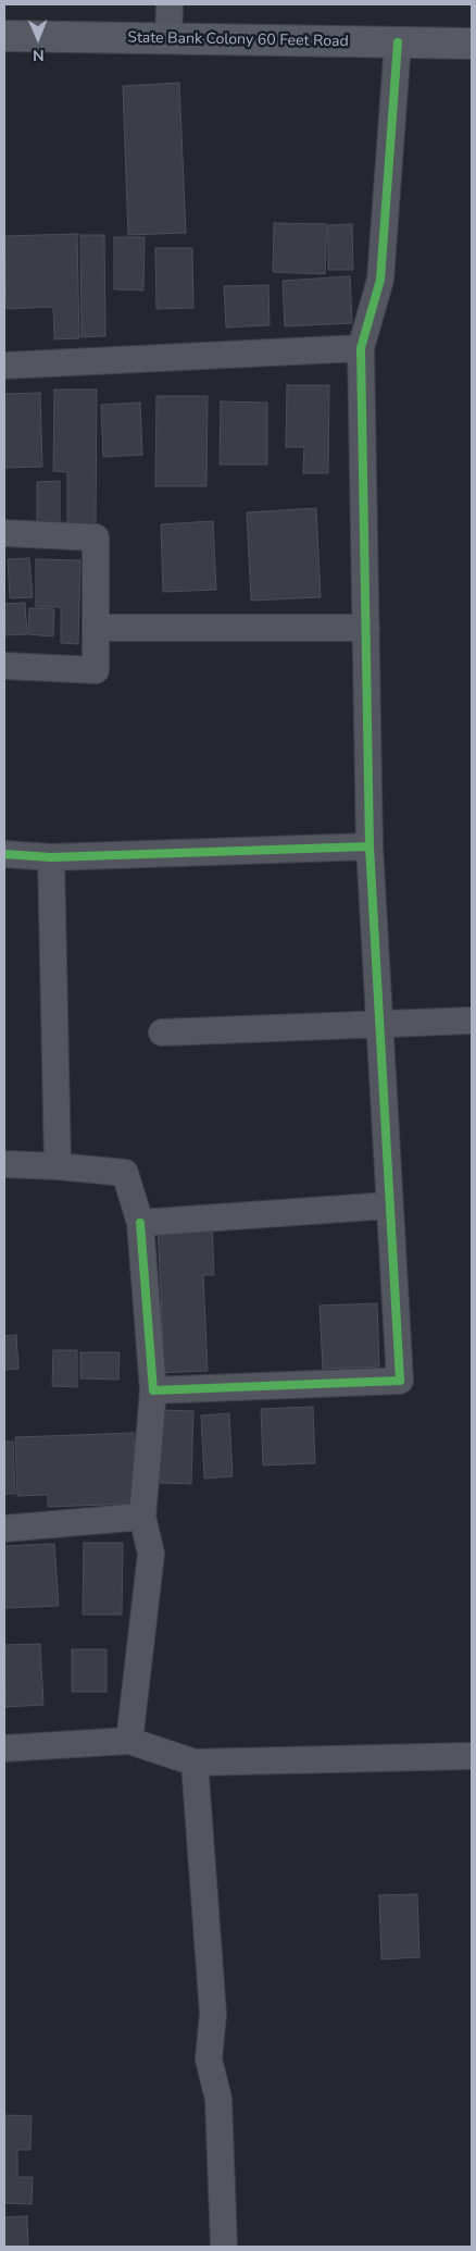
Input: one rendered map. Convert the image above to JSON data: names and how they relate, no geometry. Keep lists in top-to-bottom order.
{
  "streets": {
    "street": ["State Bank Colony 60 Feet Road"]
  },
  "north": "bottom"
}
